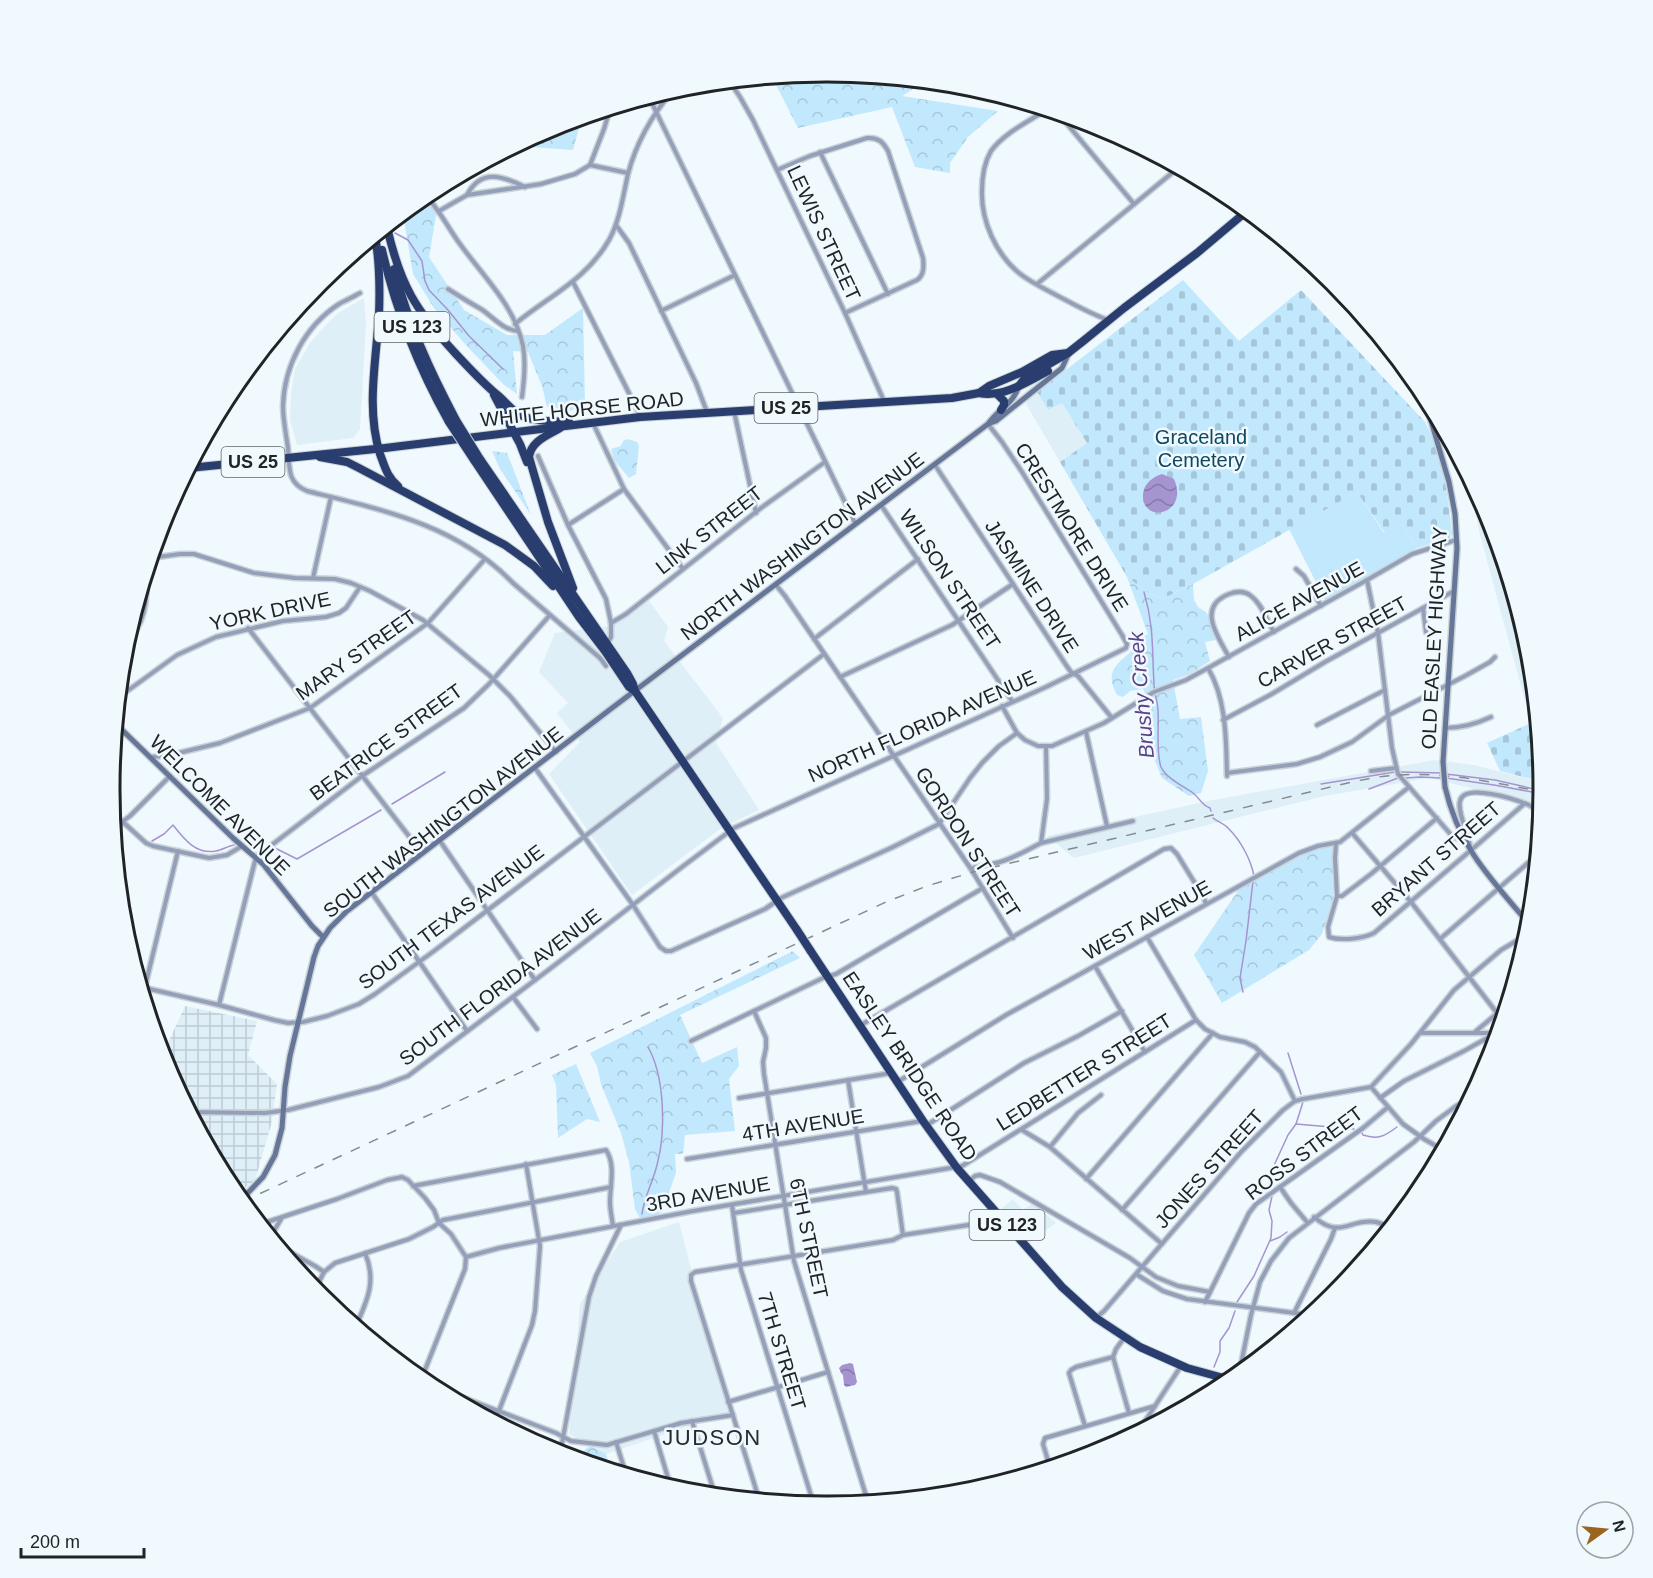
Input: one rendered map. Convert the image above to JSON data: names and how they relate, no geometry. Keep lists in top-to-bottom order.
{
  "streets": {
    "highway": [
      "US 123",
      "US 25",
      "WHITE HORSE ROAD",
      "EASLEY BRIDGE ROAD"
    ],
    "main road": [
      "NORTH WASHINGTON AVENUE",
      "OLD EASLEY HIGHWAY",
      "WELCOME AVENUE",
      "SOUTH WASHINGTON AVENUE"
    ],
    "street": [
      "LEWIS STREET",
      "CRESTMORE DRIVE",
      "LINK STREET",
      "WILSON STREET",
      "JASMINE DRIVE",
      "ALICE AVENUE",
      "YORK DRIVE",
      "CARVER STREET",
      "MARY STREET",
      "NORTH FLORIDA AVENUE",
      "BEATRICE STREET",
      "GORDON STREET",
      "BRYANT STREET",
      "SOUTH TEXAS AVENUE",
      "WEST AVENUE",
      "SOUTH FLORIDA AVENUE",
      "LEDBETTER STREET",
      "4TH AVENUE",
      "ROSS STREET",
      "JONES STREET",
      "3RD AVENUE",
      "6TH STREET",
      "7TH STREET"
    ]
  },
  "crossings": [
    ["LEWIS STREET", "WHITE HORSE ROAD"],
    ["US 123", "EASLEY BRIDGE ROAD"],
    ["WHITE HORSE ROAD", "NORTH WASHINGTON AVENUE"],
    ["CRESTMORE DRIVE", "NORTH WASHINGTON AVENUE"],
    ["CRESTMORE DRIVE", "NORTH FLORIDA AVENUE"],
    ["NORTH WASHINGTON AVENUE", "WILSON STREET"],
    ["NORTH WASHINGTON AVENUE", "JASMINE DRIVE"],
    ["NORTH WASHINGTON AVENUE", "SOUTH WASHINGTON AVENUE"],
    ["NORTH WASHINGTON AVENUE", "GORDON STREET"],
    ["NORTH WASHINGTON AVENUE", "EASLEY BRIDGE ROAD"],
    ["WILSON STREET", "NORTH FLORIDA AVENUE"],
    ["JASMINE DRIVE", "ALICE AVENUE"],
    ["JASMINE DRIVE", "NORTH FLORIDA AVENUE"],
    ["ALICE AVENUE", "OLD EASLEY HIGHWAY"],
    ["OLD EASLEY HIGHWAY", "CARVER STREET"],
    ["OLD EASLEY HIGHWAY", "BRYANT STREET"],
    ["MARY STREET", "WELCOME AVENUE"],
    ["NORTH FLORIDA AVENUE", "GORDON STREET"],
    ["NORTH FLORIDA AVENUE", "SOUTH FLORIDA AVENUE"],
    ["NORTH FLORIDA AVENUE", "EASLEY BRIDGE ROAD"],
    ["BEATRICE STREET", "WELCOME AVENUE"],
    ["WELCOME AVENUE", "SOUTH WASHINGTON AVENUE"],
    ["SOUTH WASHINGTON AVENUE", "SOUTH TEXAS AVENUE"],
    ["SOUTH WASHINGTON AVENUE", "SOUTH FLORIDA AVENUE"],
    ["SOUTH WASHINGTON AVENUE", "EASLEY BRIDGE ROAD"],
    ["GORDON STREET", "SOUTH TEXAS AVENUE"],
    ["SOUTH TEXAS AVENUE", "EASLEY BRIDGE ROAD"],
    ["WEST AVENUE", "EASLEY BRIDGE ROAD"],
    ["SOUTH FLORIDA AVENUE", "EASLEY BRIDGE ROAD"],
    ["EASLEY BRIDGE ROAD", "LEDBETTER STREET"],
    ["EASLEY BRIDGE ROAD", "4TH AVENUE"],
    ["EASLEY BRIDGE ROAD", "JONES STREET"],
    ["EASLEY BRIDGE ROAD", "3RD AVENUE"],
    ["LEDBETTER STREET", "3RD AVENUE"],
    ["4TH AVENUE", "6TH STREET"],
    ["3RD AVENUE", "6TH STREET"],
    ["3RD AVENUE", "7TH STREET"]
  ],
  "districts": ["JUDSON"],
  "water": ["Brushy Creek"],
  "parks": ["Graceland Cemetery"],
  "scale_bar": "200 m",
  "north": "right"
}
